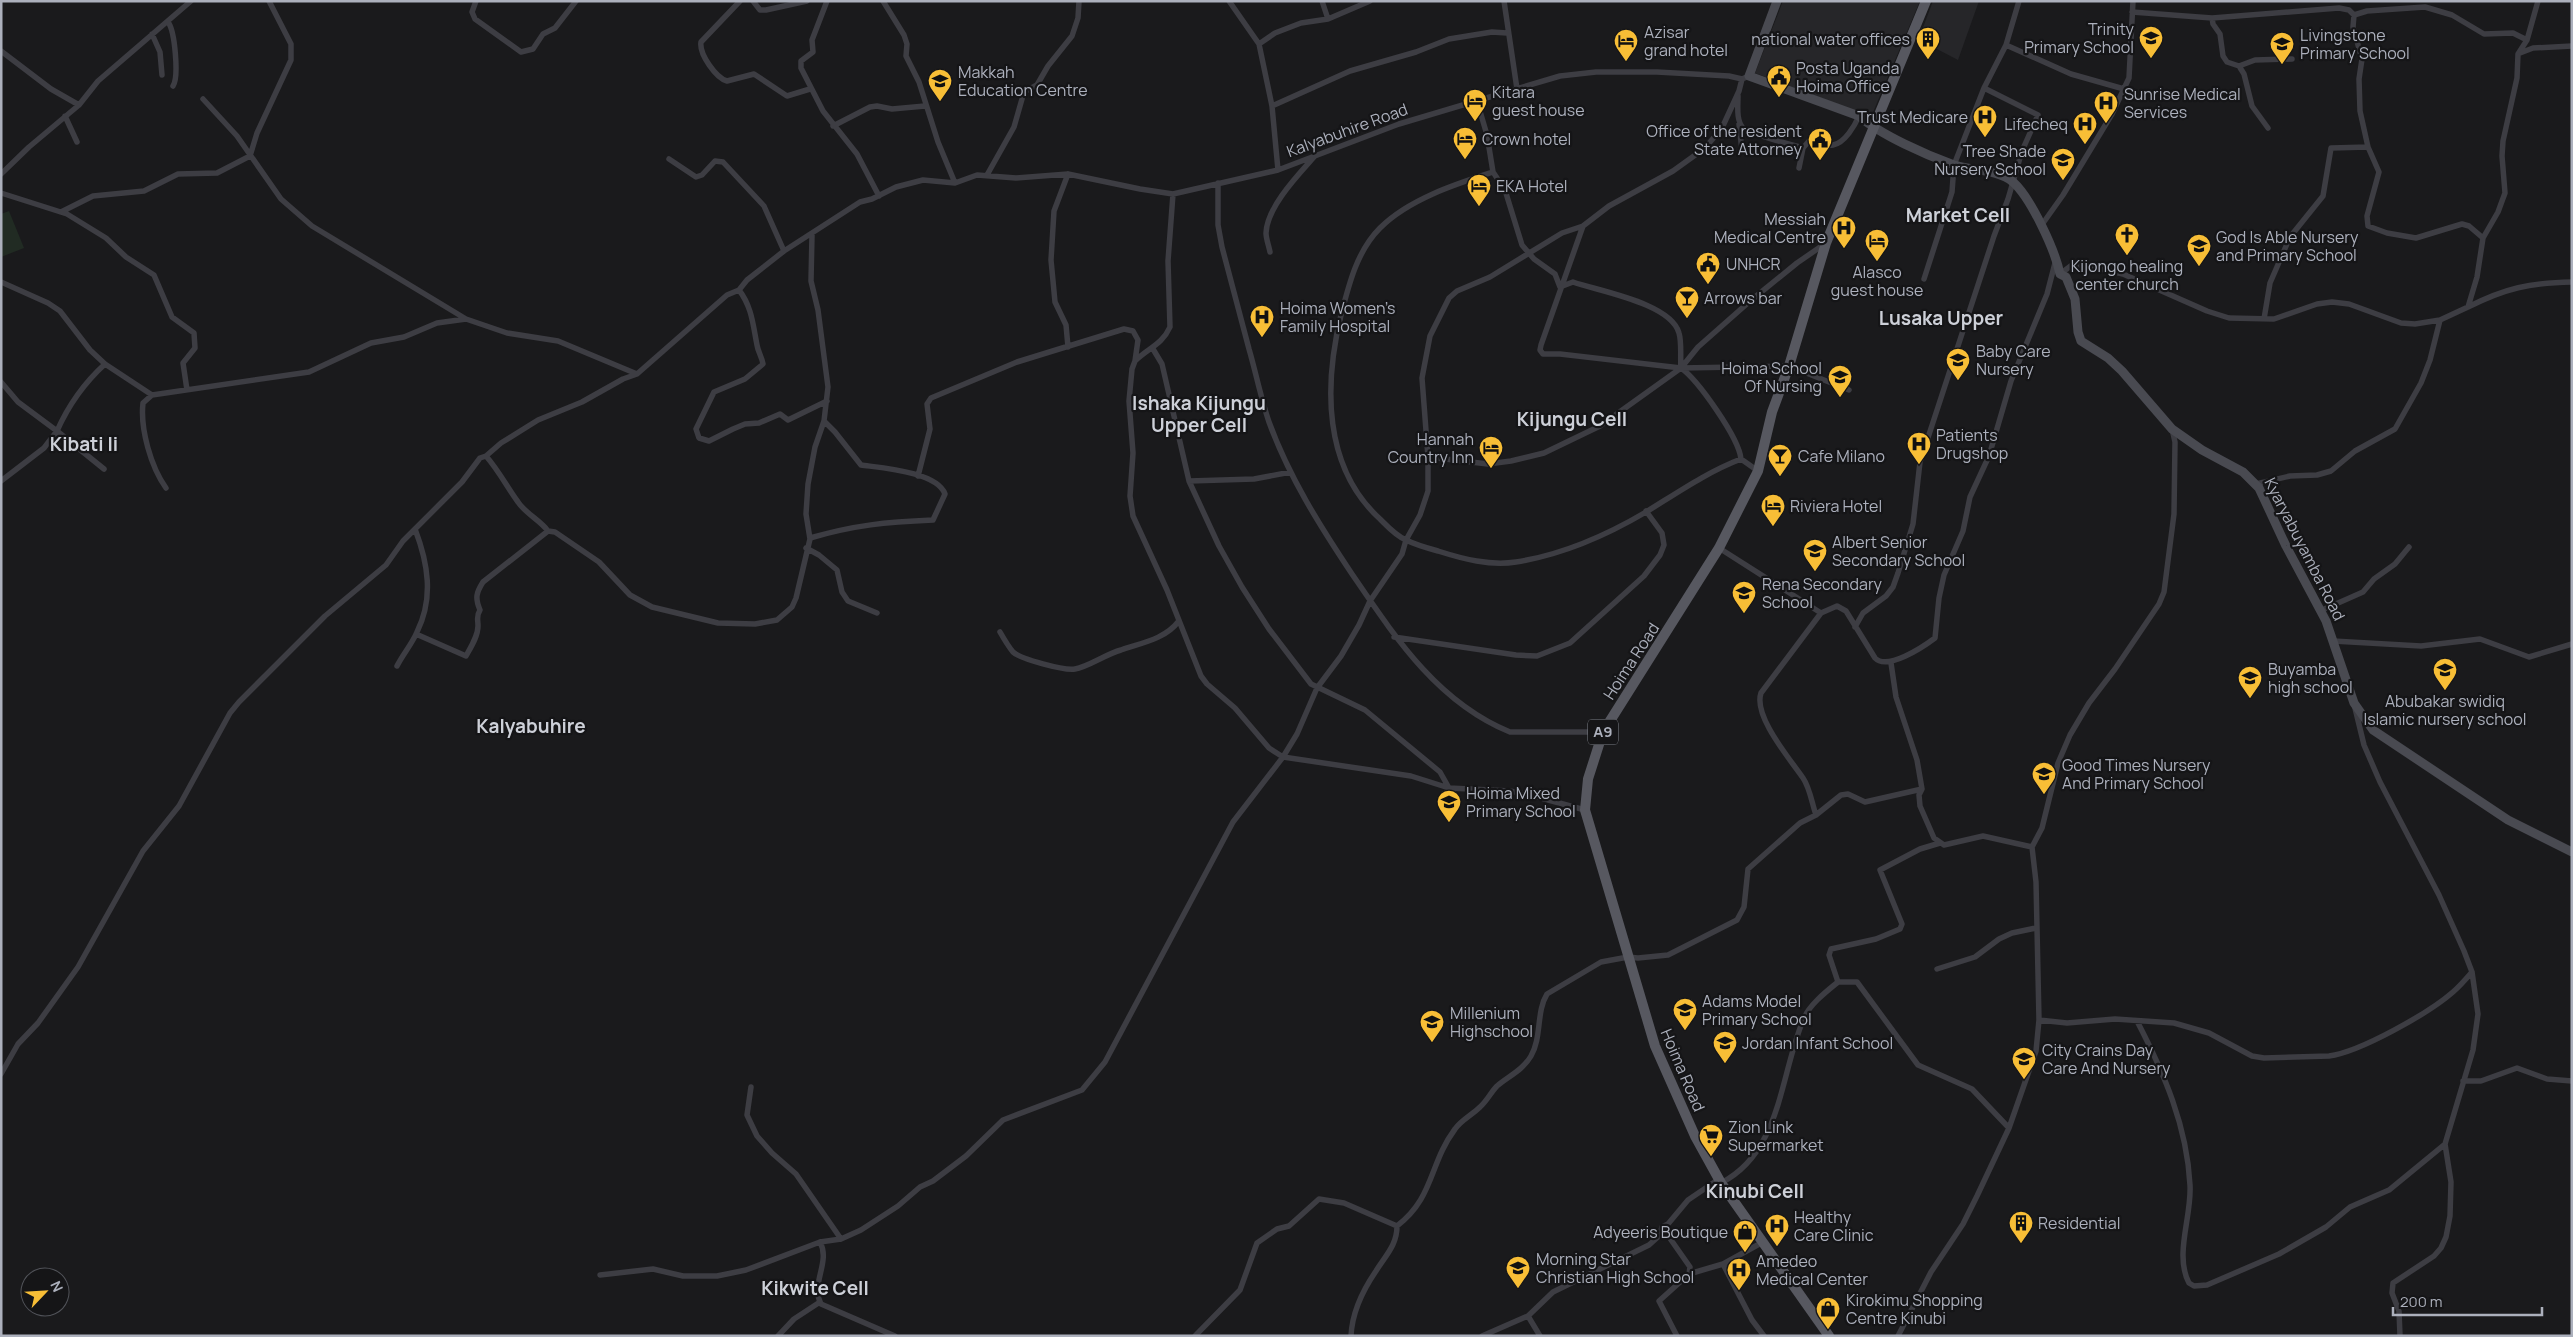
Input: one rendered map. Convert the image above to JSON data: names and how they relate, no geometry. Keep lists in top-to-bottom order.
{
  "streets": {
    "main road": ["Hoima Road", "A9"],
    "street": ["Kalyabuhire Road", "Kyaryabuyamba Road"]
  },
  "districts": [
    "Market Cell",
    "Lusaka Upper",
    "Ishaka Kijungu Upper Cell",
    "Kijungu Cell",
    "Kibati Ii",
    "Kalyabuhire",
    "Kinubi Cell",
    "Kikwite Cell"
  ],
  "places": {
    "school or university": [
      "Trinity Primary School",
      "Livingstone Primary School",
      "Makkah Education Centre",
      "Tree Shade Nursery School",
      "God Is Able Nursery and Primary School",
      "Baby Care Nursery",
      "Hoima School Of Nursing",
      "Albert Senior Secondary School",
      "Rena Secondary School",
      "Abubakar swidiq Islamic nursery school",
      "Buyamba high school",
      "Good Times Nursery And Primary School",
      "Hoima Mixed Primary School",
      "Adams Model Primary School",
      "Millenium Highschool",
      "Jordan Infant School",
      "City Crains Day Care And Nursery",
      "Morning Star Christian High School"
    ],
    "building": ["national water offices", "Residential"],
    "hotel": [
      "Azisar grand hotel",
      "Kitara guest house",
      "Crown hotel",
      "EKA Hotel",
      "Alasco guest house",
      "Hannah Country Inn",
      "Riviera Hotel"
    ],
    "public building": ["Posta Uganda Hoima Office", "Office of the resident State Attorney", "UNHCR"],
    "hospital": [
      "Sunrise Medical Services",
      "Trust Medicare",
      "Lifecheq",
      "Messiah Medical Centre",
      "Hoima Women’s Family Hospital",
      "Patients Drugshop",
      "Healthy Care Clinic",
      "Amedeo Medical Center"
    ],
    "church": ["Kijongo healing center church"],
    "bar": ["Arrows bar", "Cafe Milano"],
    "supermarket": ["Zion Link Supermarket"],
    "shop": ["Adyeeris Boutique", "Kirokimu Shopping Centre Kinubi"]
  },
  "scale_bar": "200 m",
  "north": "top right"
}
